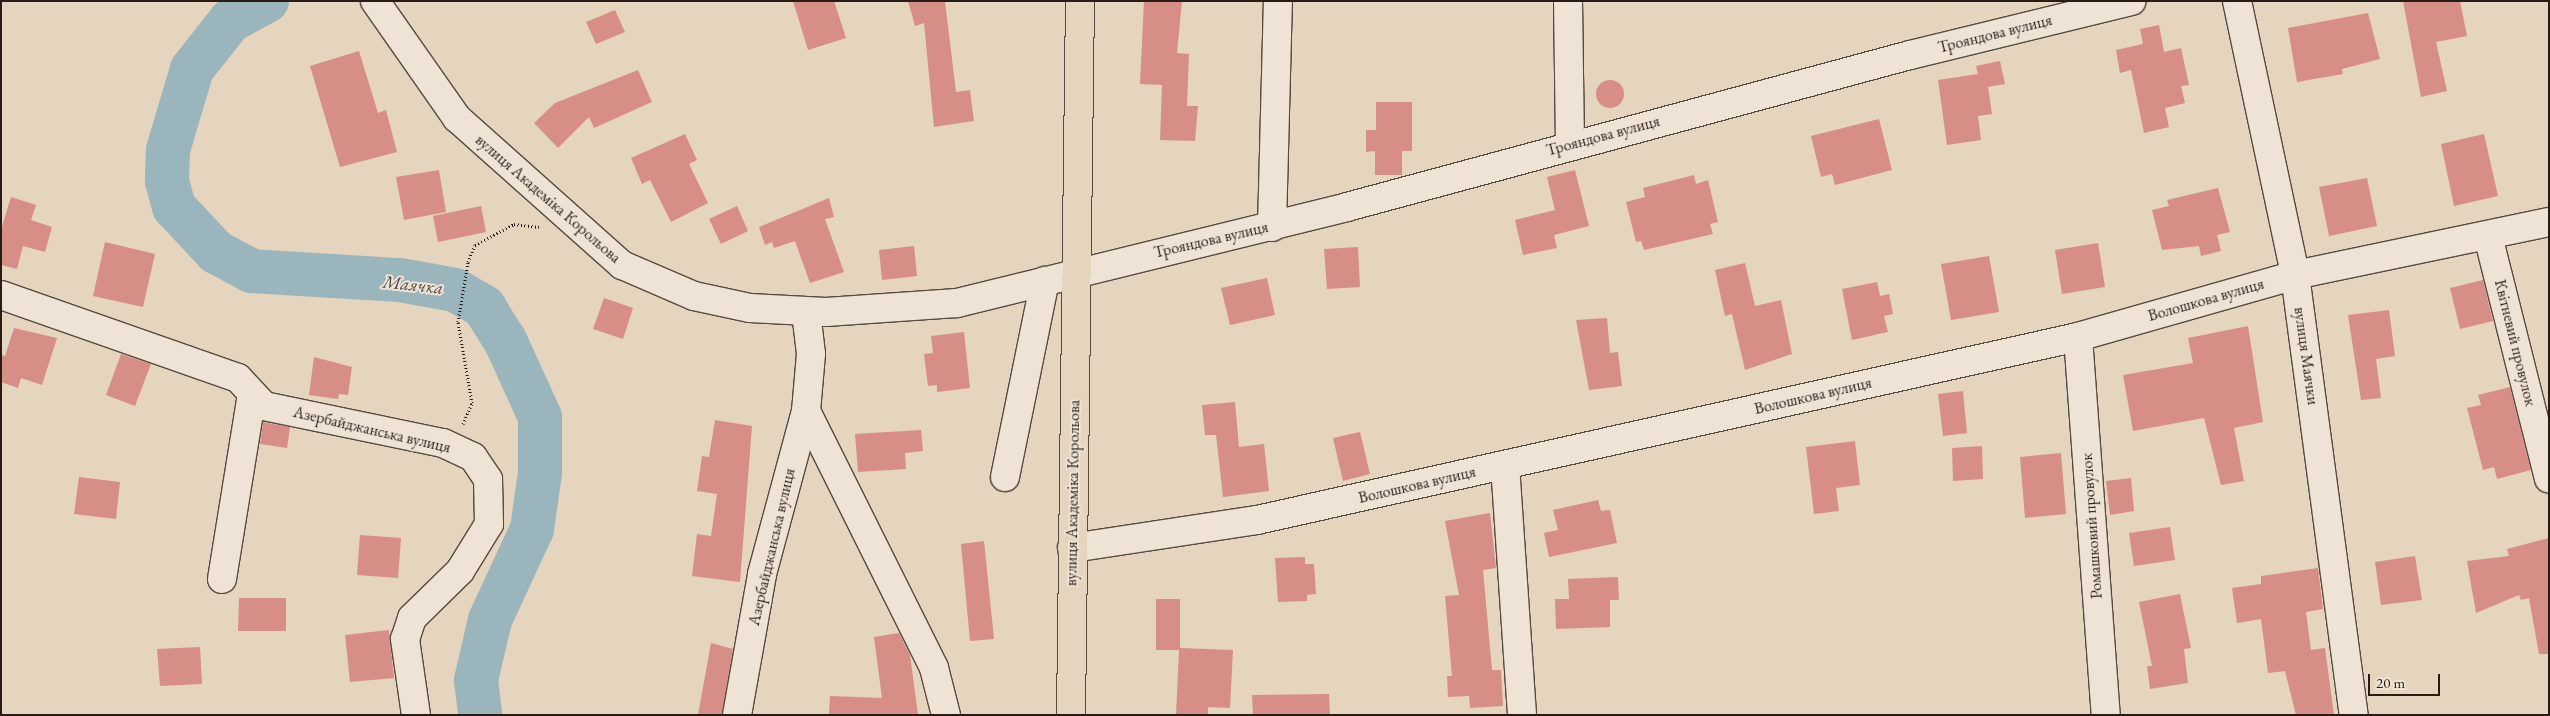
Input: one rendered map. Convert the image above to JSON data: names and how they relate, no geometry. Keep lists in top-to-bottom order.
{
  "streets": {
    "main road": ["вулиця Академіка Корольова"],
    "street": [
      "Трояндова вулиця",
      "Волошкова вулиця",
      "Квітневий провулок",
      "вулиця Маячки",
      "Азербайджанська вулиця",
      "Ромашковий провулок"
    ]
  },
  "crossings": [
    ["Трояндова вулиця", "вулиця Академіка Корольова"],
    ["вулиця Академіка Корольова", "Волошкова вулиця"],
    ["вулиця Академіка Корольова", "Азербайджанська вулиця"],
    ["Волошкова вулиця", "Квітневий провулок"],
    ["Волошкова вулиця", "вулиця Маячки"],
    ["Волошкова вулиця", "Ромашковий провулок"]
  ],
  "water": ["Маячка"],
  "scale_bar": "20 m"
}
